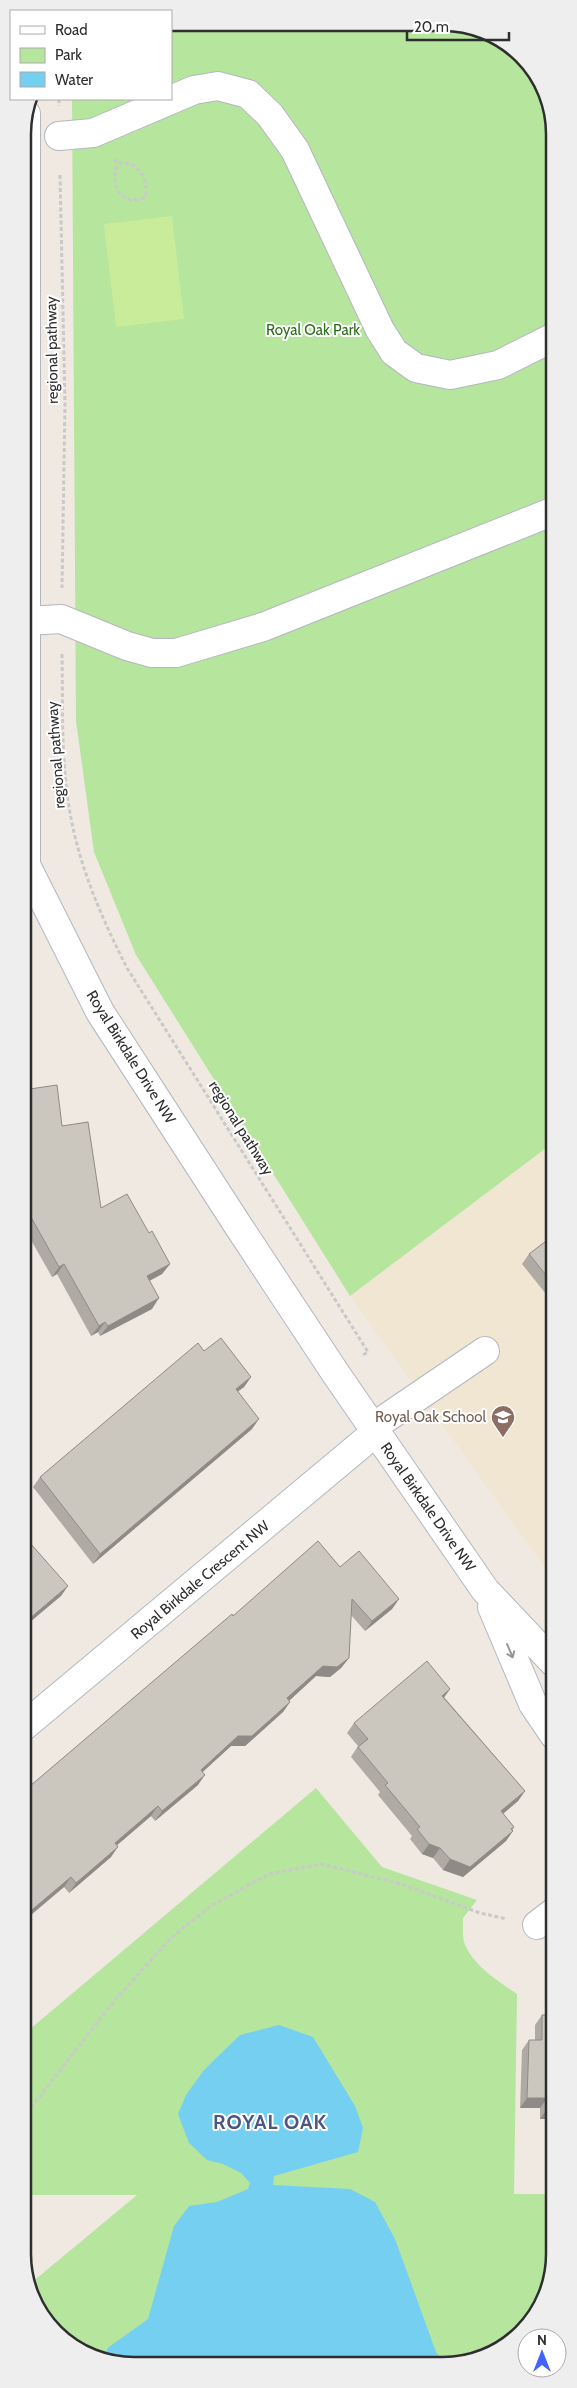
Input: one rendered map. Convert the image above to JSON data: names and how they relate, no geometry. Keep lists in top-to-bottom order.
{
  "streets": {
    "street": ["Royal Birkdale Drive NW", "Royal Birkdale Crescent NW"],
    "path": ["regional pathway"]
  },
  "crossings": [
    ["regional pathway", "Royal Birkdale Drive NW"],
    ["Royal Birkdale Drive NW", "Royal Birkdale Crescent NW"]
  ],
  "districts": ["ROYAL OAK"],
  "parks": ["Royal Oak Park"],
  "places": {
    "school or university": ["Royal Oak School"]
  },
  "legend": ["Road", "Park", "Water"],
  "scale_bar": "20 m",
  "north": "top"
}
